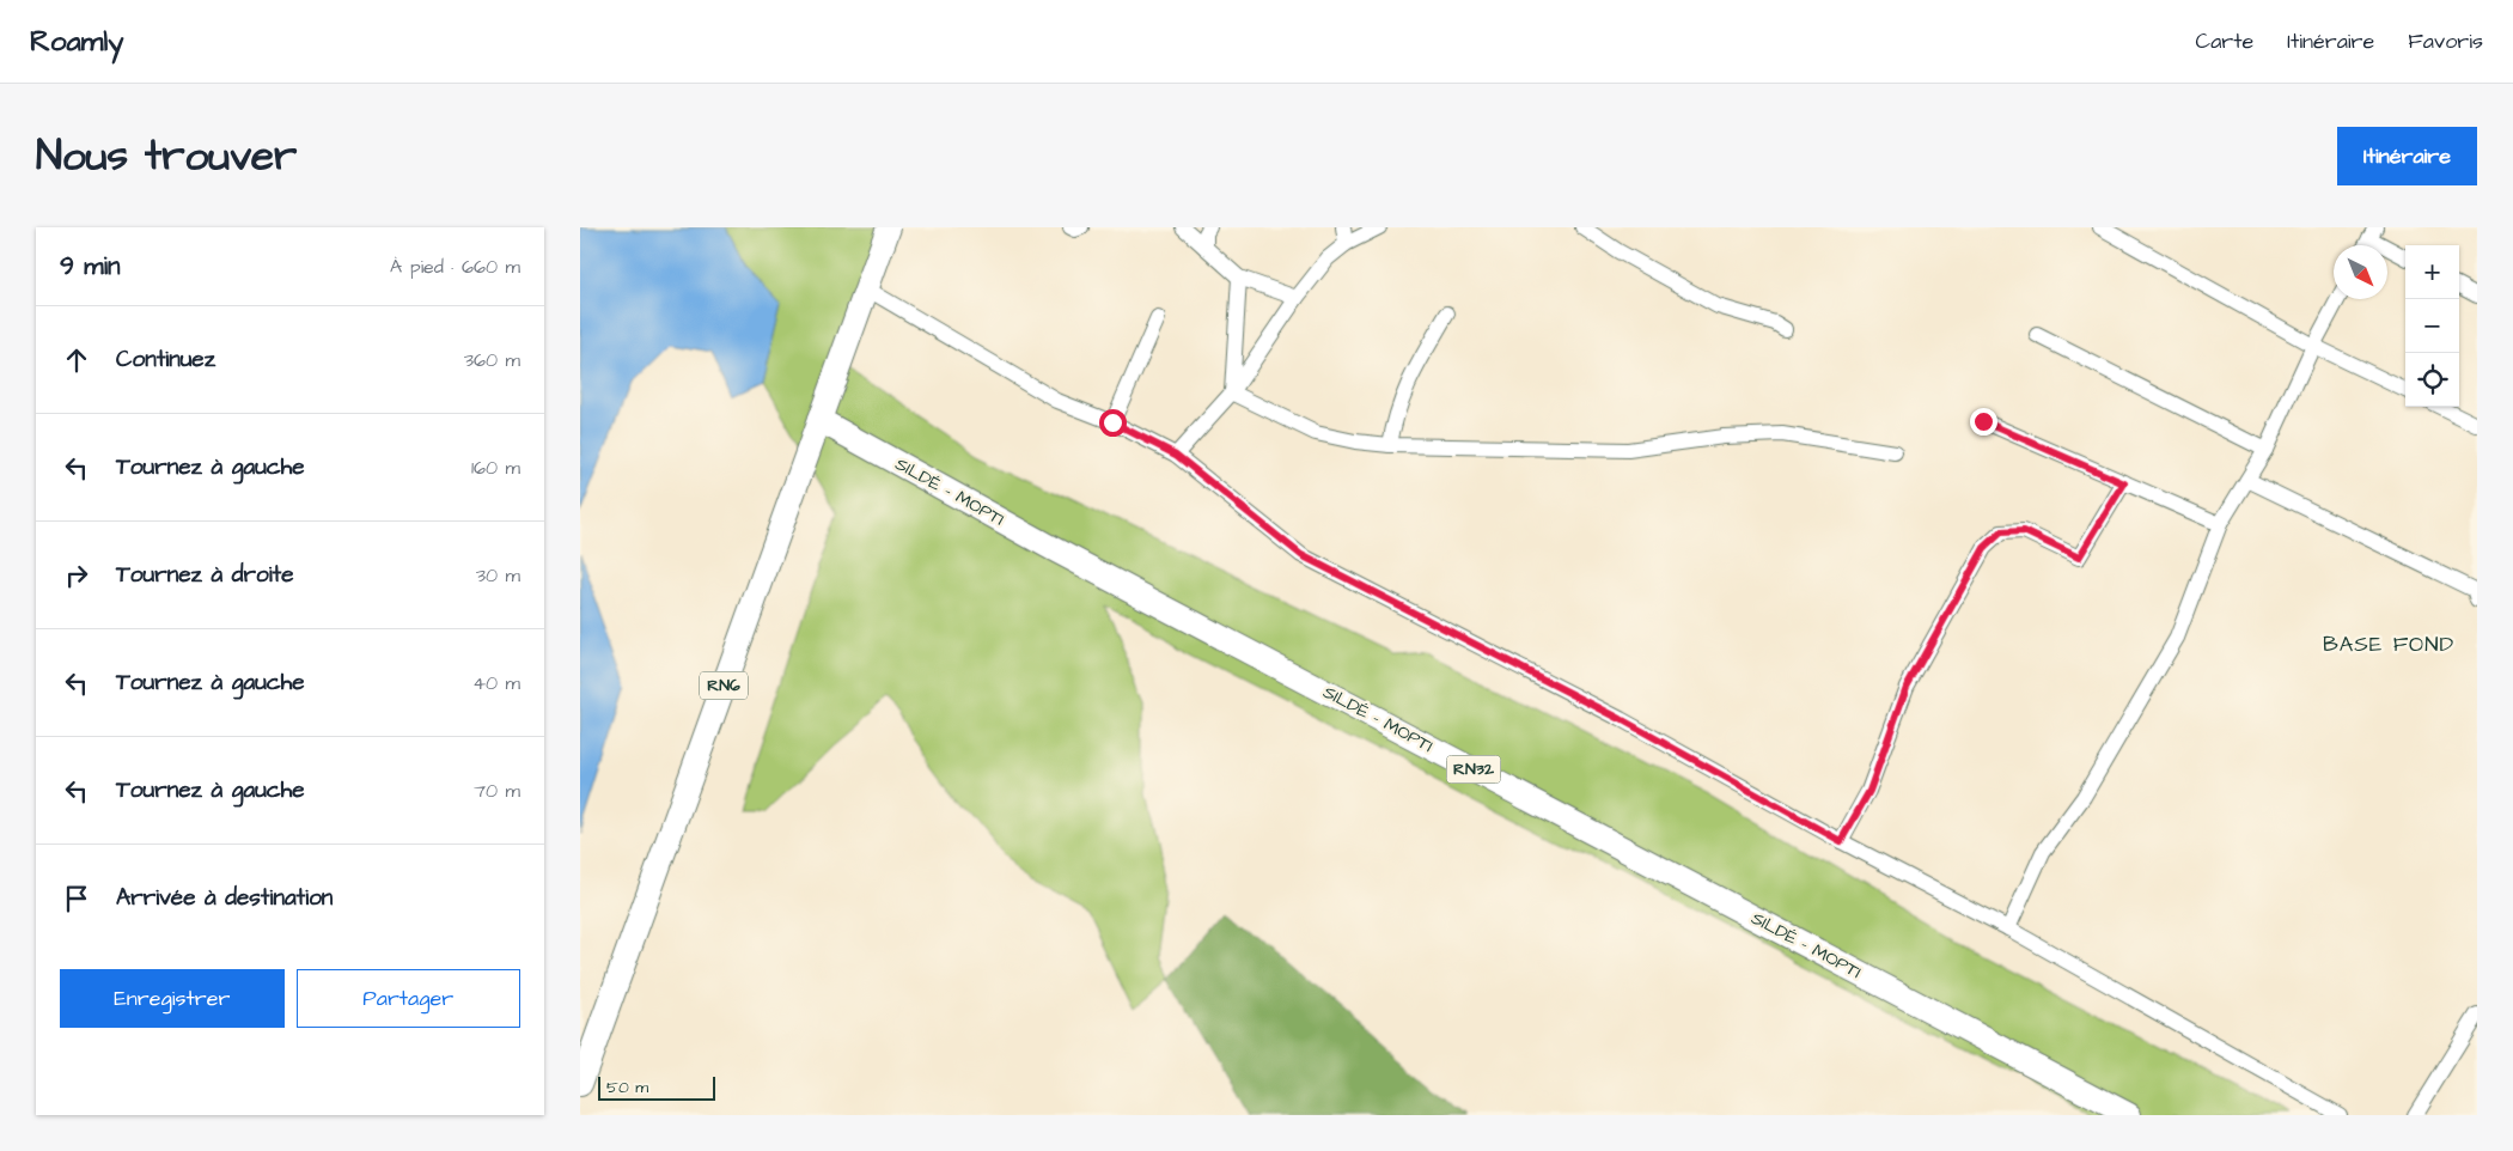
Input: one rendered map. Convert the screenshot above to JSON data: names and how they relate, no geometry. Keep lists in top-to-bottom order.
{
  "streets": {
    "main road": ["SILDÉ - MOPTI", "RN6", "RN32"]
  },
  "crossings": [
    ["SILDÉ - MOPTI", "RN6"]
  ],
  "districts": ["BASE FOND"],
  "scale_bar": "50 m",
  "north": "bottom right",
  "page": {
    "header": "Roamly",
    "nav": ["Carte", "Itinéraire", "Favoris"],
    "title": "Nous trouver",
    "buttons": [
      "Itinéraire",
      ["Enregistrer", "Partager"]
    ],
    "heading": ["9 min", "À pied · 660 m"],
    "map_buttons": ["+", "−"],
    "list": [
      ["Continuez", "360 m"],
      ["Tournez à gauche", "160 m"],
      ["Tournez à droite", "30 m"],
      ["Tournez à gauche", "40 m"],
      ["Tournez à gauche", "70 m"],
      "Arrivée à destination"
    ],
    "scale": "50 m"
  }
}
